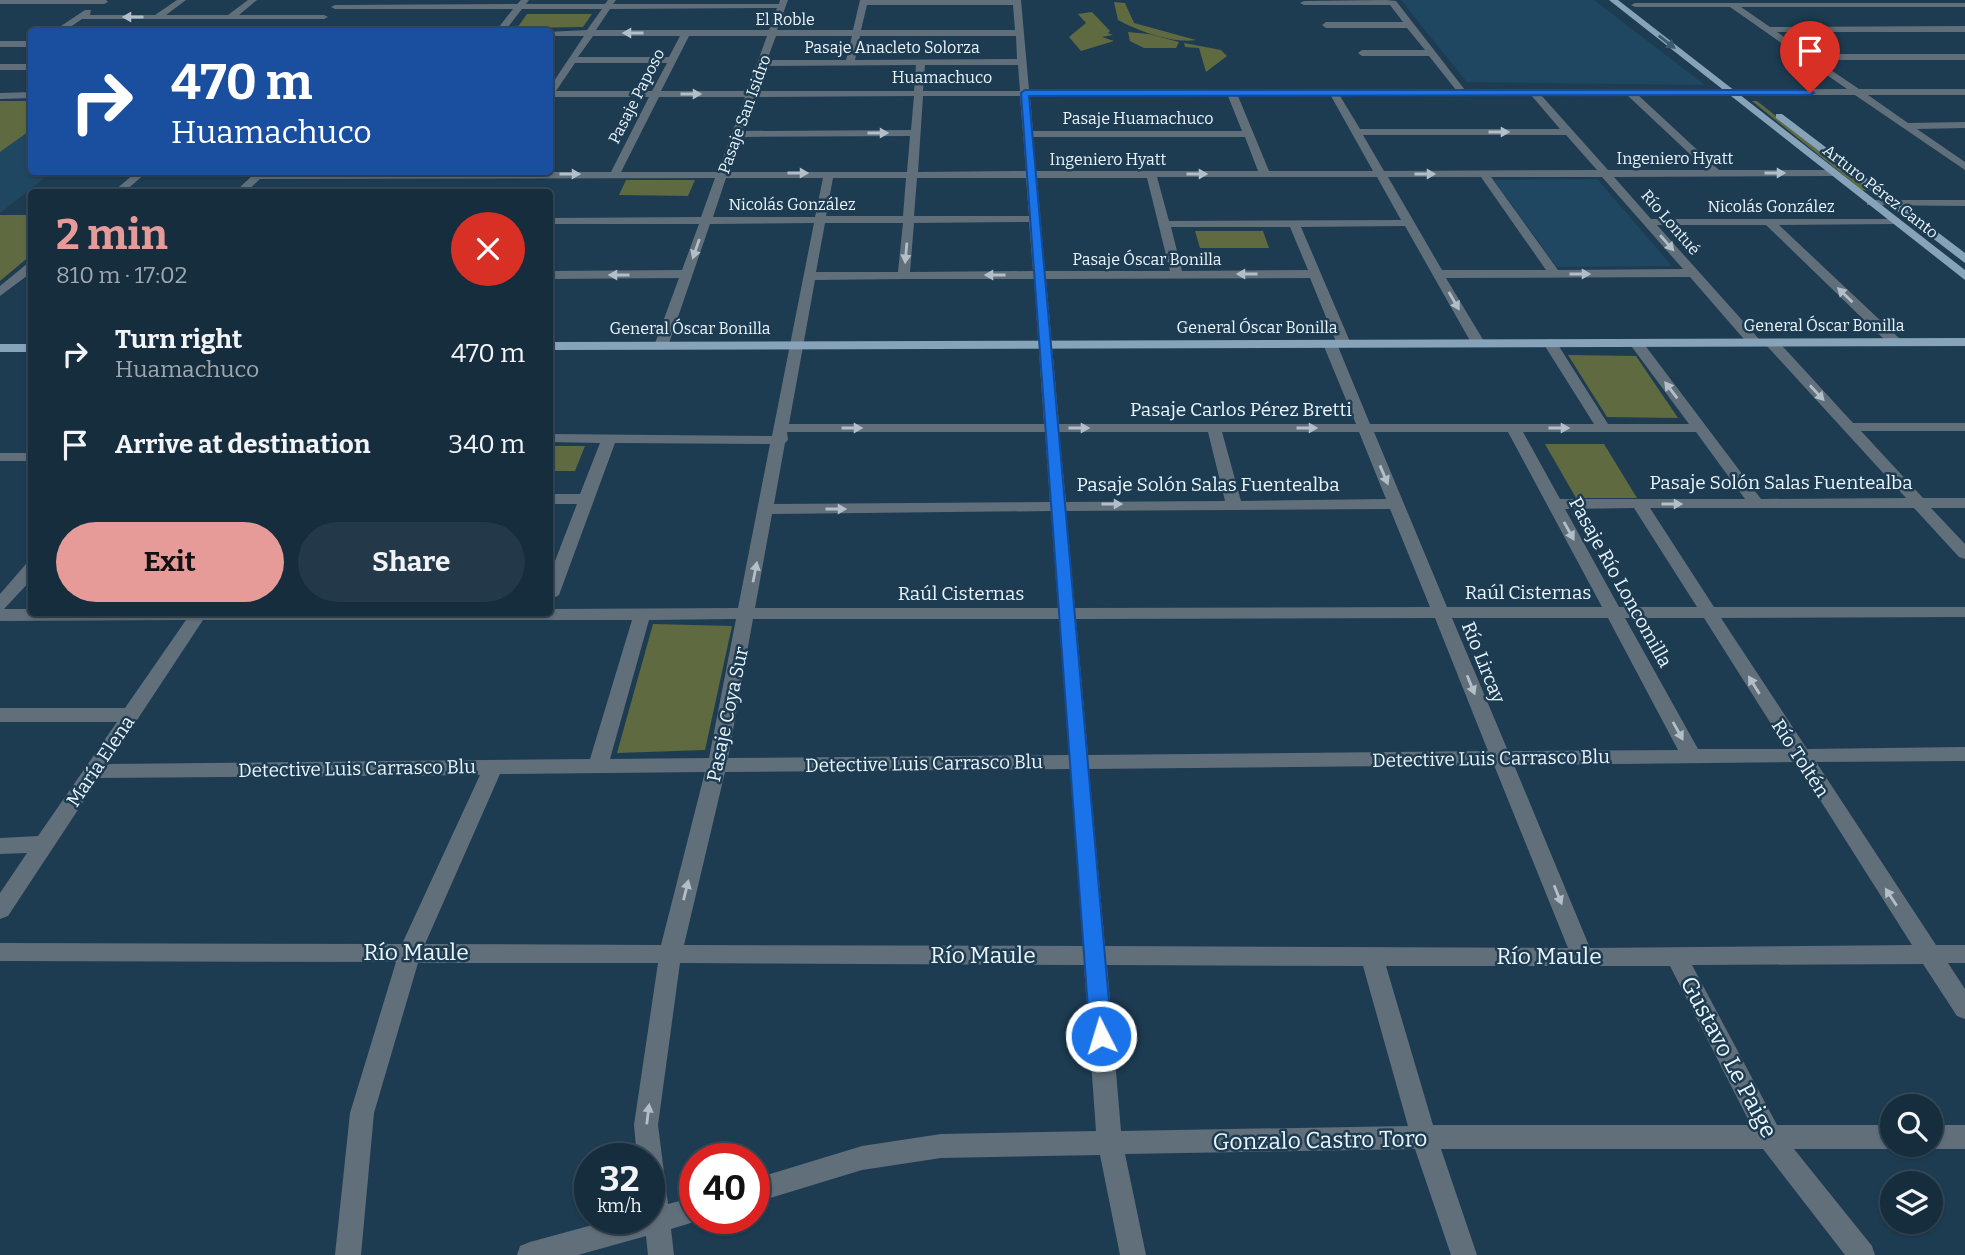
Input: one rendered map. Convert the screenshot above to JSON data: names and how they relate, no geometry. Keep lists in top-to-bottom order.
{
  "streets": {
    "main road": ["Arturo Pérez Canto", "General Óscar Bonilla"],
    "street": [
      "El Roble",
      "Pasaje Anacleto Solorza",
      "Huamachuco",
      "Pasaje Paposo",
      "Pasaje San Isidro",
      "Pasaje Huamachuco",
      "Ingeniero Hyatt",
      "Nicolás González",
      "Río Lontué",
      "Pasaje Óscar Bonilla",
      "Pasaje Carlos Pérez Bretti",
      "Pasaje Solón Salas Fuentealba",
      "Pasaje Río Loncomilla",
      "Raúl Cisternas",
      "Río Lircay",
      "Pasaje Coya Sur",
      "Detective Luis Carrasco Blu",
      "Río Toltén",
      "María Elena",
      "Río Maule",
      "Gustavo Le Paige",
      "Gonzalo Castro Toro"
    ]
  },
  "crossings": [
    ["El Roble", "Pasaje Paposo"],
    ["El Roble", "Pasaje San Isidro"],
    ["Pasaje Anacleto Solorza", "Pasaje San Isidro"],
    ["Huamachuco", "Pasaje Paposo"],
    ["Huamachuco", "Pasaje San Isidro"],
    ["Huamachuco", "Arturo Pérez Canto"],
    ["Huamachuco", "Río Lontué"],
    ["Pasaje Paposo", "Ingeniero Hyatt"],
    ["Pasaje San Isidro", "Ingeniero Hyatt"],
    ["Pasaje San Isidro", "Nicolás González"],
    ["Pasaje San Isidro", "General Óscar Bonilla"],
    ["Ingeniero Hyatt", "Arturo Pérez Canto"],
    ["Ingeniero Hyatt", "Río Lontué"],
    ["Ingeniero Hyatt", "Pasaje Coya Sur"],
    ["Arturo Pérez Canto", "Nicolás González"],
    ["Nicolás González", "Río Lontué"],
    ["Nicolás González", "Pasaje Coya Sur"],
    ["Río Lontué", "General Óscar Bonilla"],
    ["Pasaje Óscar Bonilla", "Río Lircay"],
    ["Pasaje Óscar Bonilla", "Pasaje Coya Sur"],
    ["General Óscar Bonilla", "Río Lircay"],
    ["General Óscar Bonilla", "Pasaje Coya Sur"],
    ["Pasaje Carlos Pérez Bretti", "Pasaje Río Loncomilla"],
    ["Pasaje Carlos Pérez Bretti", "Río Lircay"],
    ["Pasaje Carlos Pérez Bretti", "Pasaje Coya Sur"],
    ["Pasaje Solón Salas Fuentealba", "Pasaje Río Loncomilla"],
    ["Pasaje Solón Salas Fuentealba", "Río Lircay"],
    ["Pasaje Solón Salas Fuentealba", "Pasaje Coya Sur"],
    ["Pasaje Solón Salas Fuentealba", "Río Toltén"],
    ["Pasaje Río Loncomilla", "Raúl Cisternas"],
    ["Pasaje Río Loncomilla", "Detective Luis Carrasco Blu"],
    ["Raúl Cisternas", "Río Lircay"],
    ["Raúl Cisternas", "Pasaje Coya Sur"],
    ["Raúl Cisternas", "Río Toltén"],
    ["Río Lircay", "Detective Luis Carrasco Blu"],
    ["Río Lircay", "Río Maule"],
    ["Pasaje Coya Sur", "Detective Luis Carrasco Blu"],
    ["Pasaje Coya Sur", "Río Maule"],
    ["Detective Luis Carrasco Blu", "Río Toltén"],
    ["Detective Luis Carrasco Blu", "María Elena"],
    ["Río Toltén", "Río Maule"],
    ["Río Maule", "Gustavo Le Paige"],
    ["Gustavo Le Paige", "Gonzalo Castro Toro"]
  ],
  "one_way": [
    "Pasaje Carlos Pérez Bretti",
    "Pasaje Solón Salas Fuentealba",
    "Pasaje Río Loncomilla",
    "Río Lircay",
    "Pasaje Coya Sur",
    "Río Toltén"
  ],
  "page": {
    "turn": ["470 m", "Huamachuco"],
    "heading": ["2 min", "810 m · 17:02"],
    "list": [
      {
        "name": "Turn right",
        "note": "Huamachuco",
        "value": "470 m"
      },
      {
        "name": "Arrive at destination",
        "value": "340 m"
      }
    ],
    "buttons": ["Exit", "Share"],
    "speed": "32 km/h",
    "limit": "40"
  }
}
